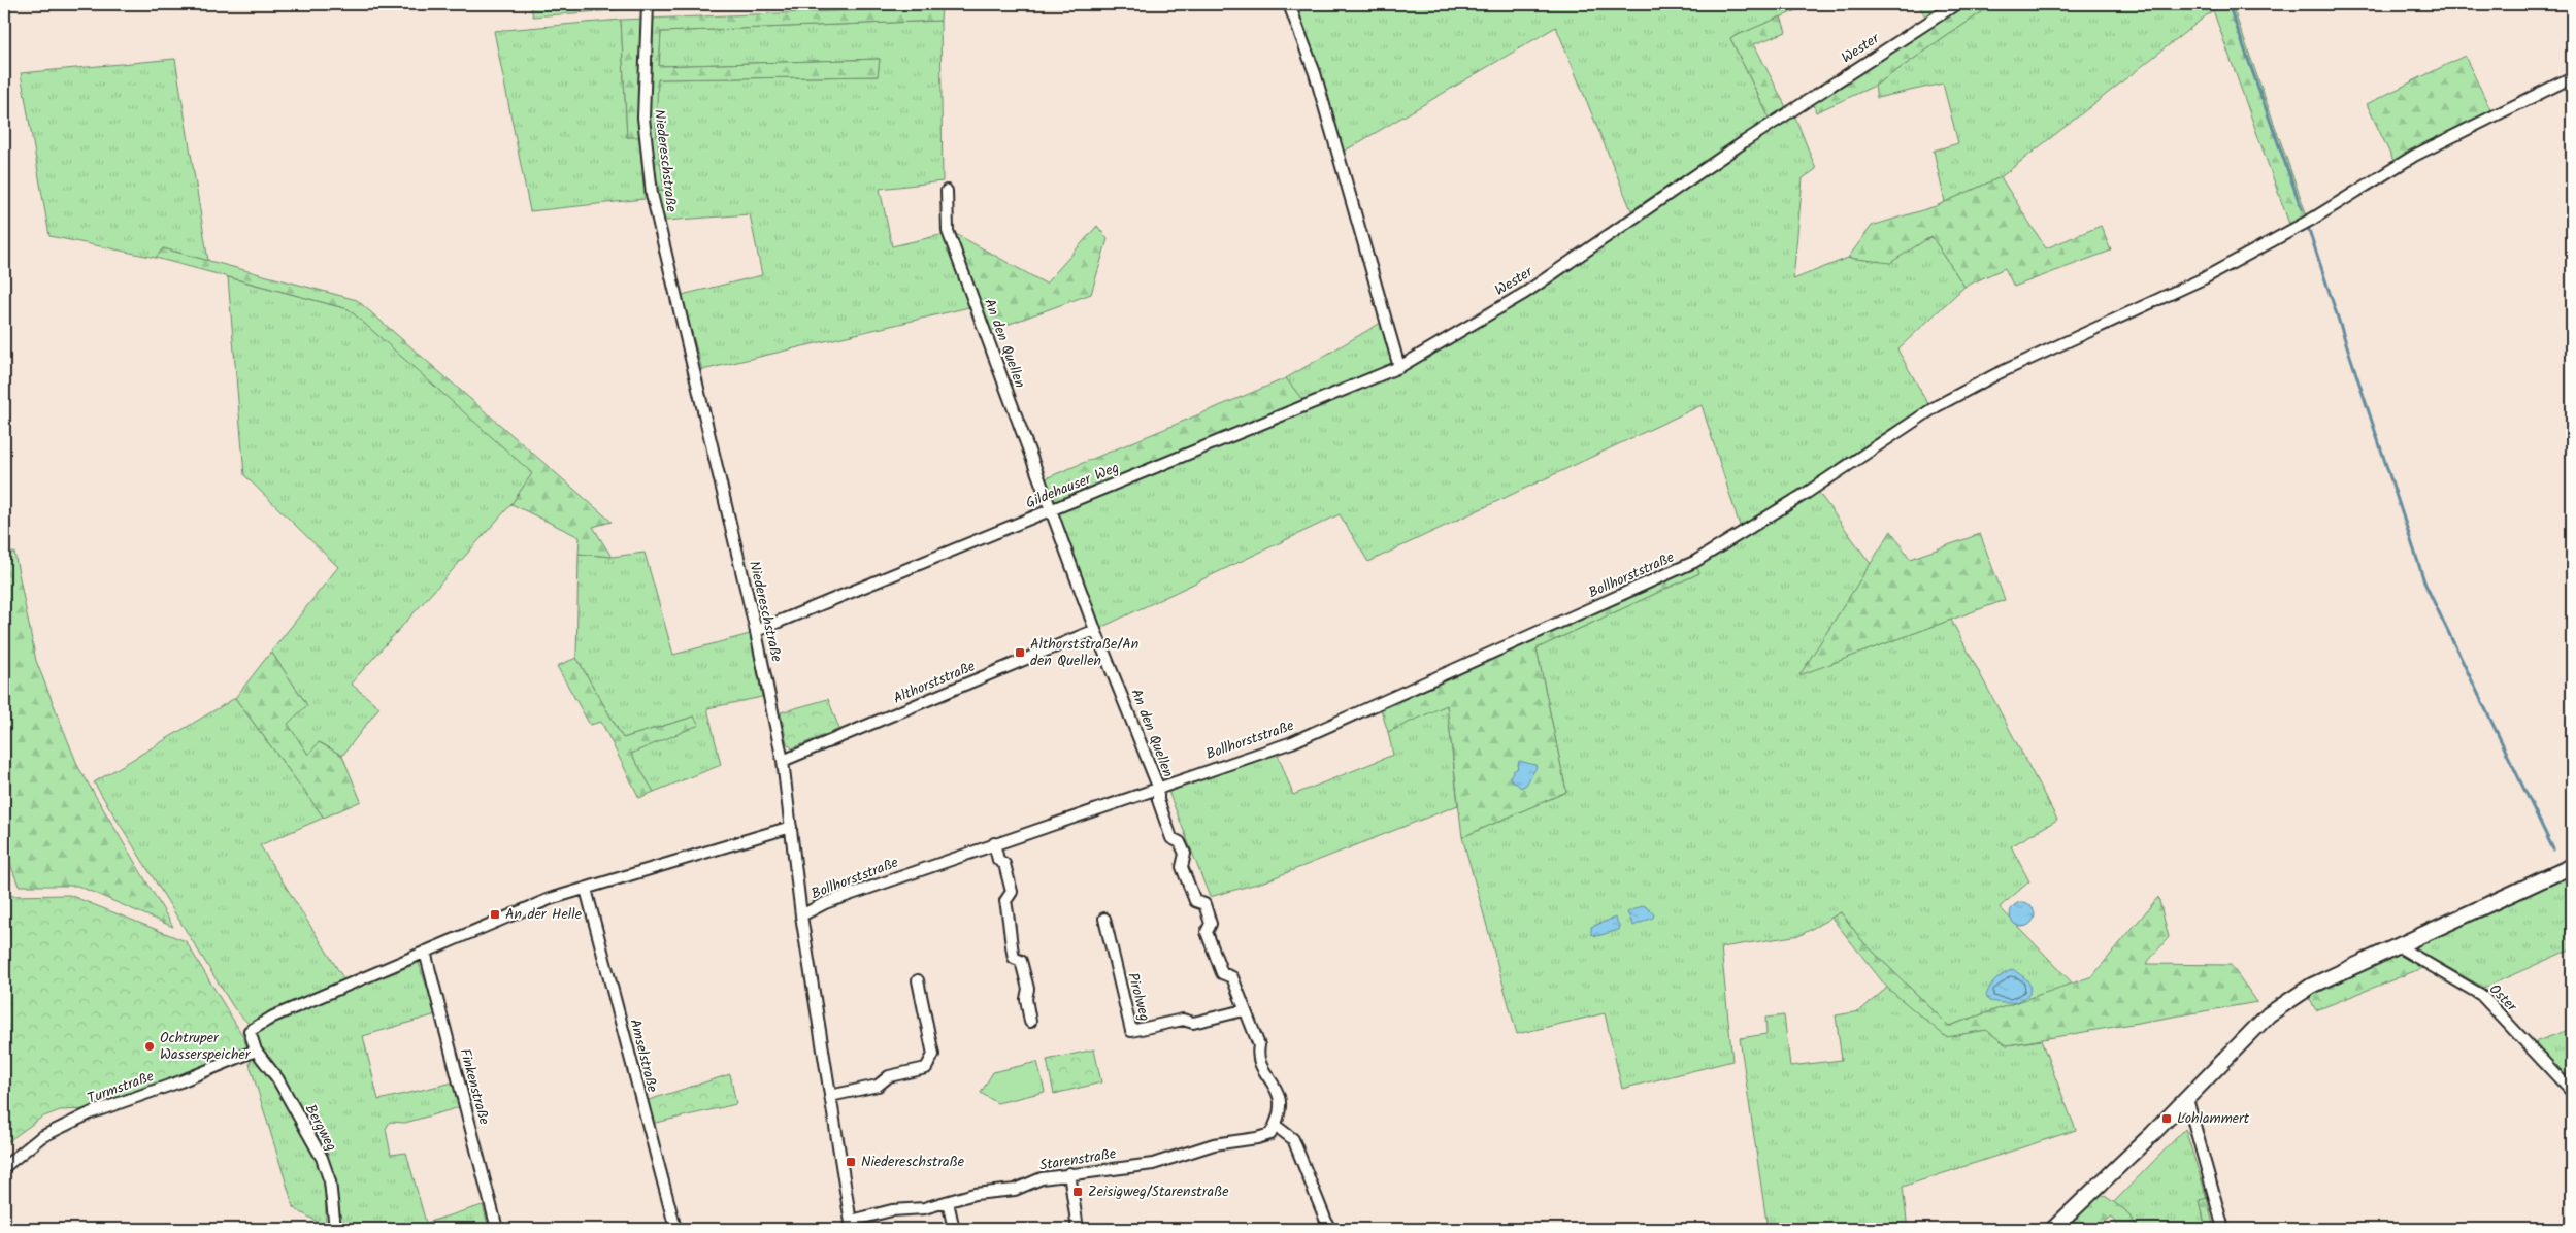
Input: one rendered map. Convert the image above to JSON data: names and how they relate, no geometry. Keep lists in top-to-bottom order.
{
  "streets": {
    "street": [
      "Wester",
      "Niedereschstraße",
      "An den Quellen",
      "Gildehauser Weg",
      "Bollhorststraße",
      "Althorststraße",
      "Pirolweg",
      "Oster",
      "Amselstraße",
      "Finkenstraße",
      "Turmstraße",
      "Bergweg",
      "Starenstraße"
    ]
  },
  "crossings": [
    ["Wester", "Gildehauser Weg"],
    ["Niedereschstraße", "Gildehauser Weg"],
    ["Niedereschstraße", "Bollhorststraße"],
    ["Niedereschstraße", "Althorststraße"],
    ["Niedereschstraße", "Starenstraße"],
    ["An den Quellen", "Gildehauser Weg"],
    ["An den Quellen", "Bollhorststraße"],
    ["An den Quellen", "Althorststraße"],
    ["An den Quellen", "Pirolweg"],
    ["An den Quellen", "Starenstraße"],
    ["Turmstraße", "Bergweg"]
  ],
  "places": {
    "transit": [
      "Althorststraße/An den Quellen",
      "An der Helle",
      "Lohlammert",
      "Niedereschstraße",
      "Zeisigweg/Starenstraße"
    ],
    "other": ["Ochtruper Wasserspeicher"]
  }
}
